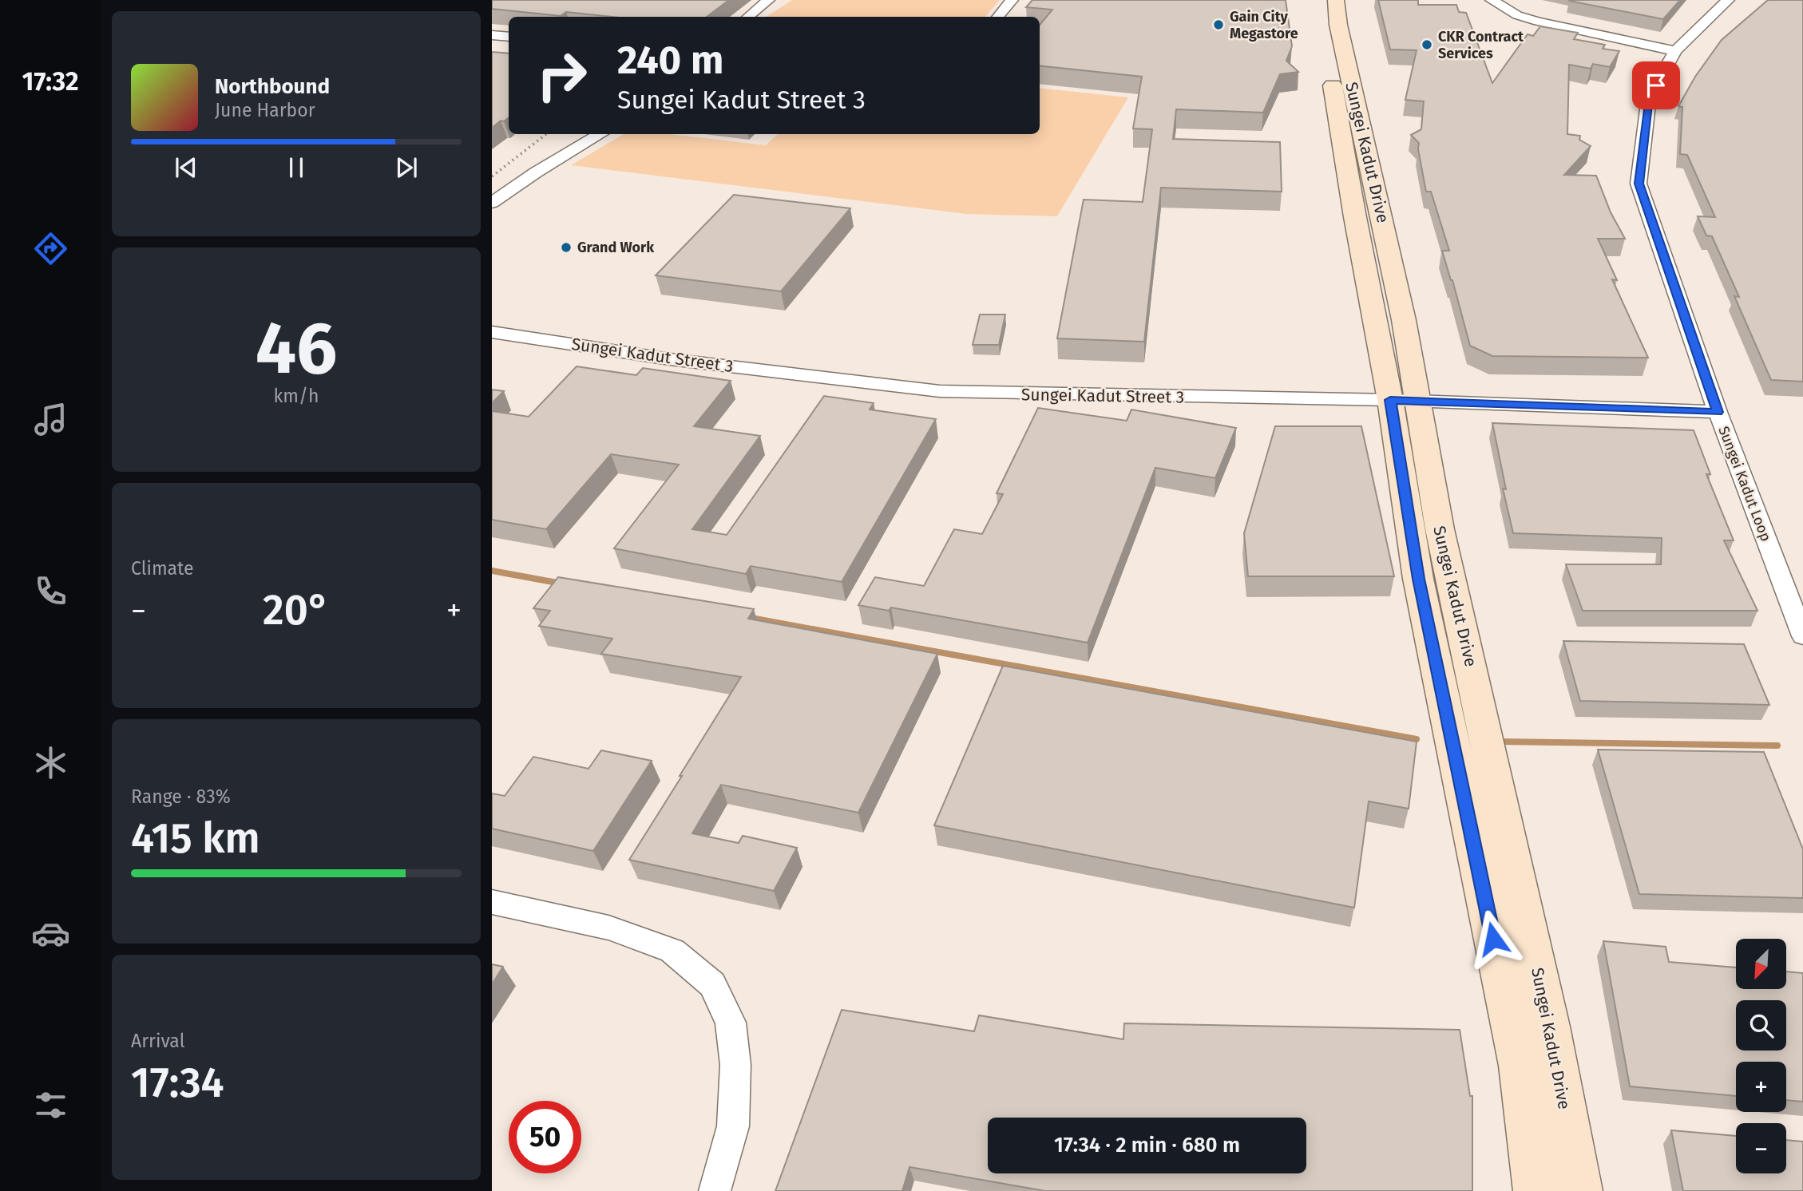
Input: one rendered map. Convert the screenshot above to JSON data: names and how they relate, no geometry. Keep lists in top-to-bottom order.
{
  "streets": {
    "main road": ["Sungei Kadut Drive"],
    "street": ["Sungei Kadut Street 3", "Sungei Kadut Loop"]
  },
  "crossings": [
    ["Sungei Kadut Drive", "Sungei Kadut Street 3"],
    ["Sungei Kadut Street 3", "Sungei Kadut Loop"]
  ],
  "places": ["Gain City Megastore", "CKR Contract Services", "Grand Work"],
  "north": "bottom left",
  "page": {
    "tabs": "17:32",
    "turn": ["240 m", "Sungei Kadut Street 3"],
    "song": ["Northbound", "June Harbor"],
    "tile": [
      ["46", "km/h"],
      "Climate",
      ["Range · 83%", "415 km"],
      ["Arrival", "17:34"]
    ],
    "heat": ["−", "20°", "+"],
    "map_buttons": ["+", "−"],
    "limit": "50",
    "trip": "17:34 · 2 min · 680 m"
  }
}
